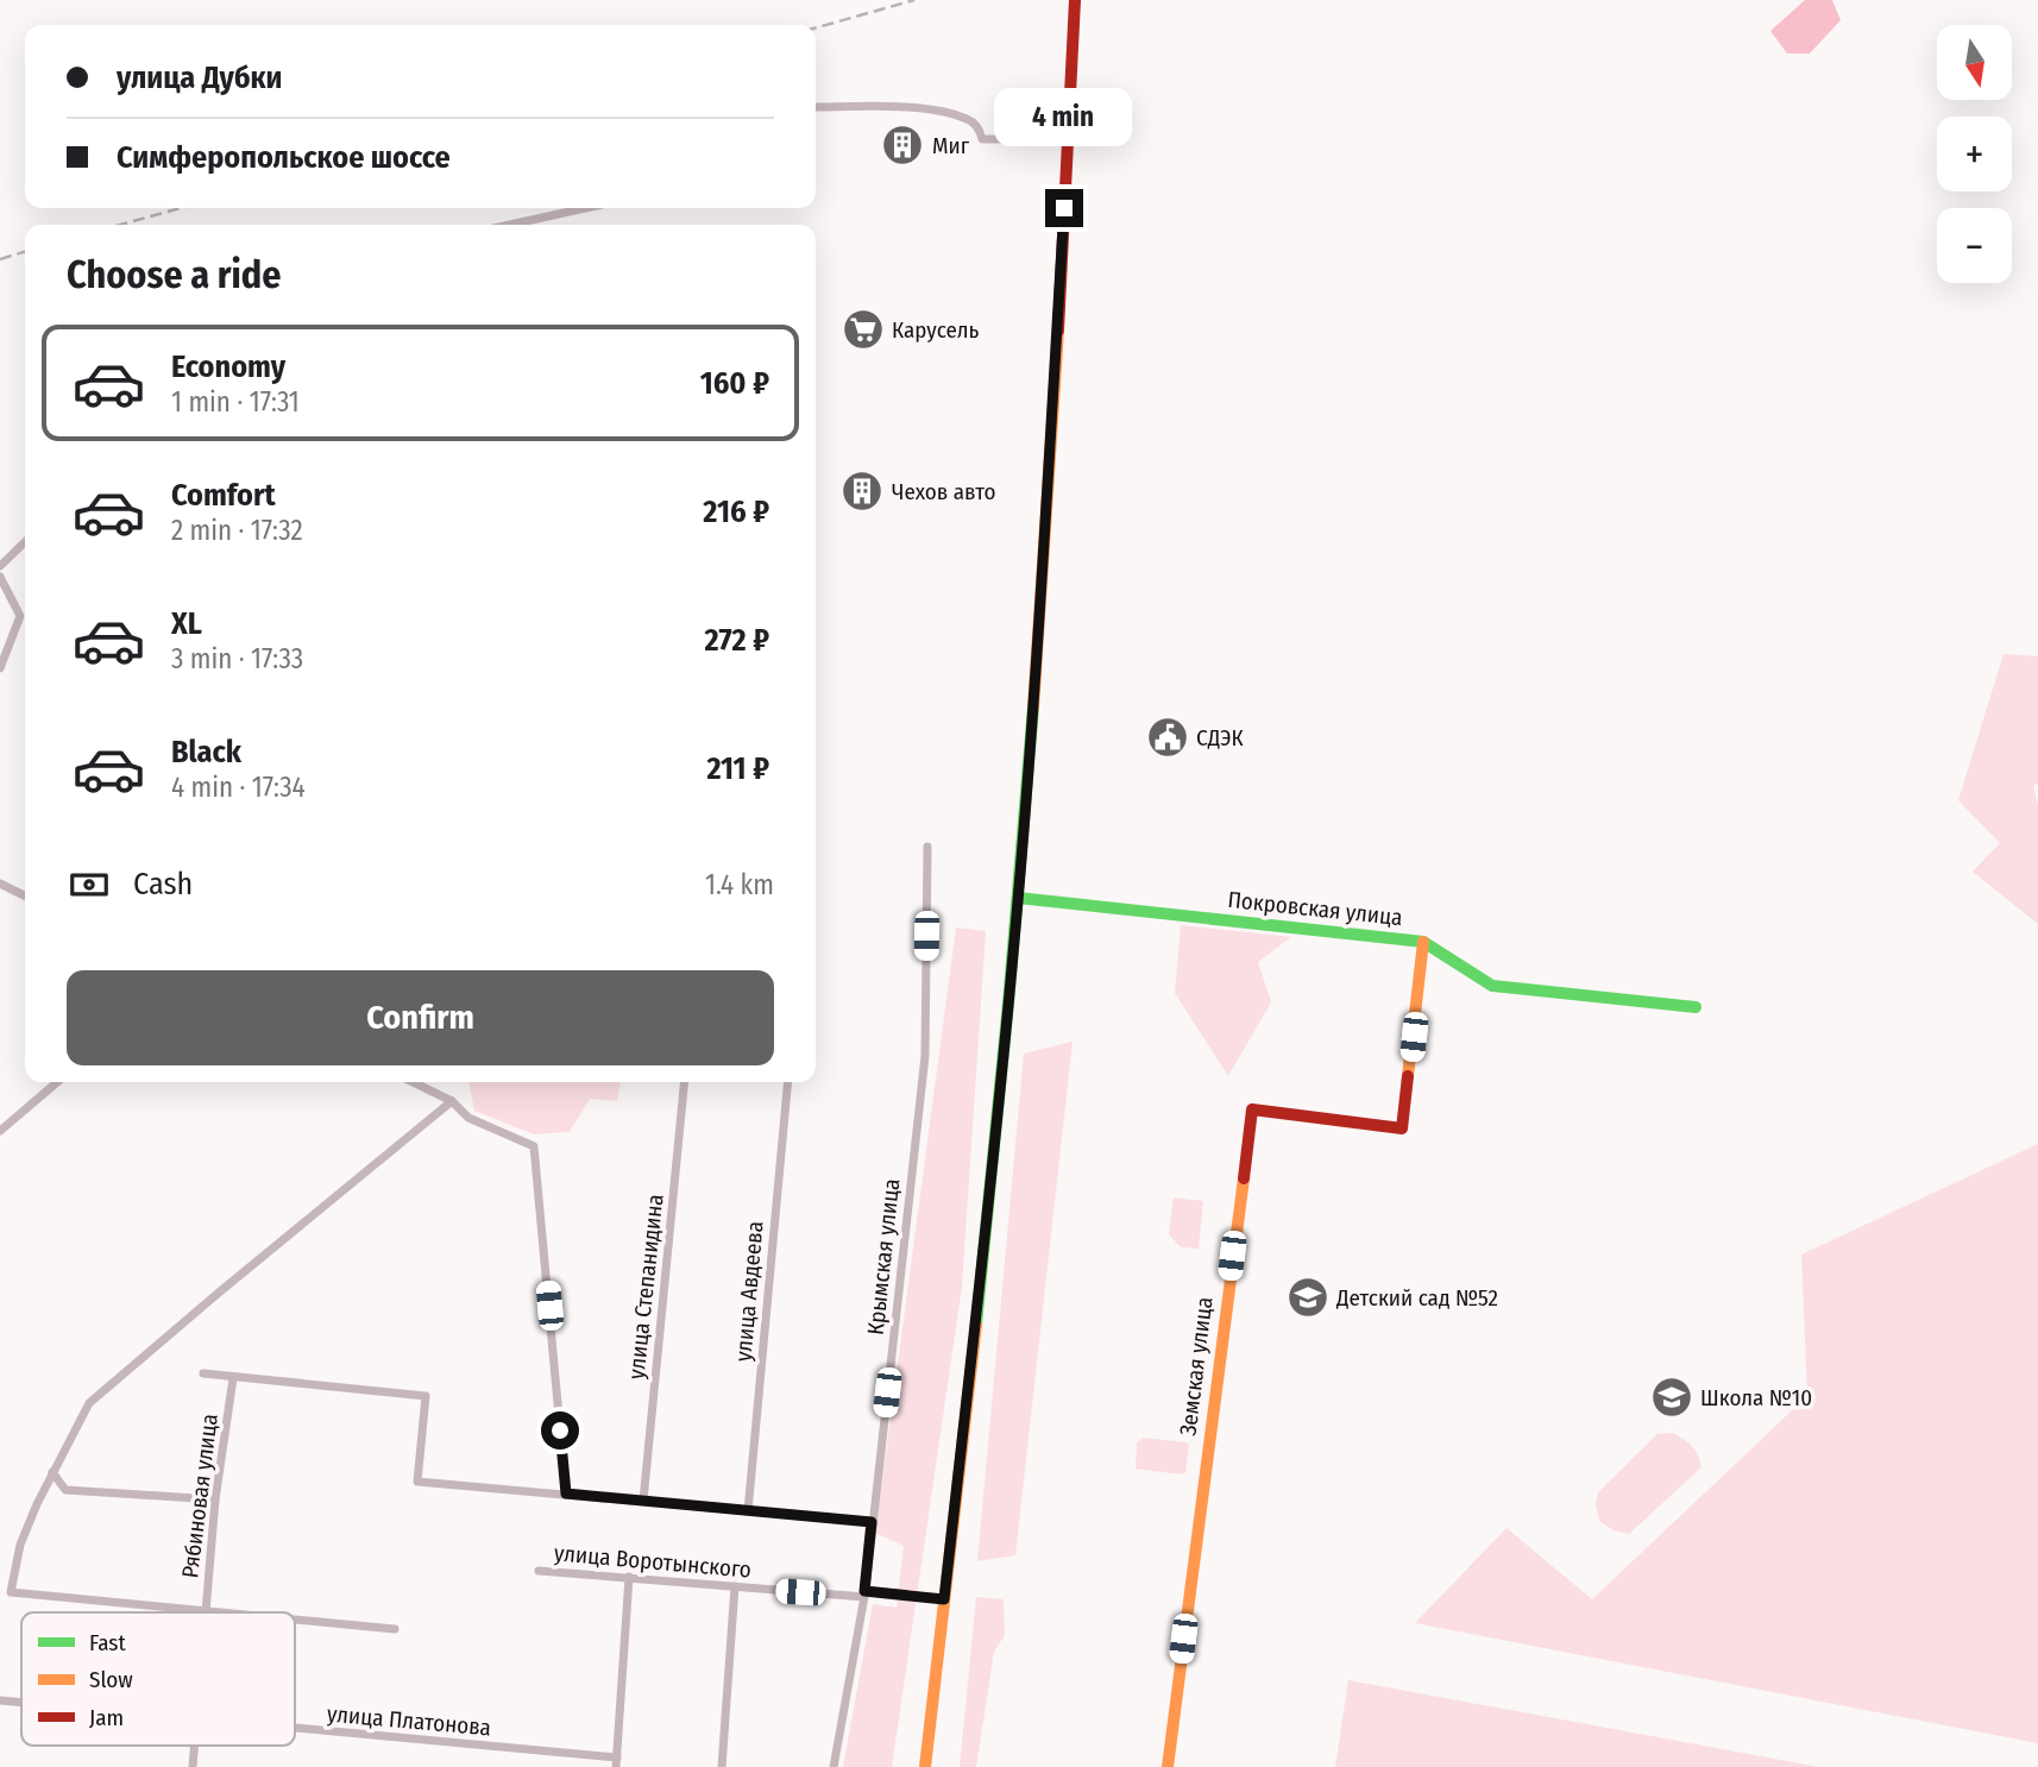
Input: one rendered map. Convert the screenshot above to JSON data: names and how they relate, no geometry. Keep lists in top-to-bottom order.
{
  "streets": {
    "main road": ["Покровская улица", "Земская улица"],
    "street": [
      "Крымская улица",
      "улица Степанидина",
      "улица Авдеева",
      "Рябиновая улица",
      "улица Воротынского",
      "улица Платонова"
    ]
  },
  "crossings": [
    ["Покровская улица", "Земская улица"],
    ["Крымская улица", "улица Воротынского"]
  ],
  "places": {
    "building": ["Миг", "Чехов авто"],
    "supermarket": ["Карусель"],
    "public building": ["СДЭК"],
    "school or university": ["Детский сад №52", "Школа №10"]
  },
  "legend": ["Fast", "Slow", "Jam"],
  "north": "bottom",
  "page": {
    "map_buttons": ["+", "−"],
    "banner": ["улица Дубки", "Симферопольское шоссе"],
    "bubble": "4 min",
    "heading": "Choose a ride",
    "list": [
      {
        "name": "Economy",
        "note": "1 min · 17:31",
        "value": "160 ₽"
      },
      {
        "name": "Comfort",
        "note": "2 min · 17:32",
        "value": "216 ₽"
      },
      {
        "name": "XL",
        "note": "3 min · 17:33",
        "value": "272 ₽"
      },
      {
        "name": "Black",
        "note": "4 min · 17:34",
        "value": "211 ₽"
      }
    ],
    "pay": ["Cash", "1.4 km"],
    "buttons": "Confirm"
  }
}
